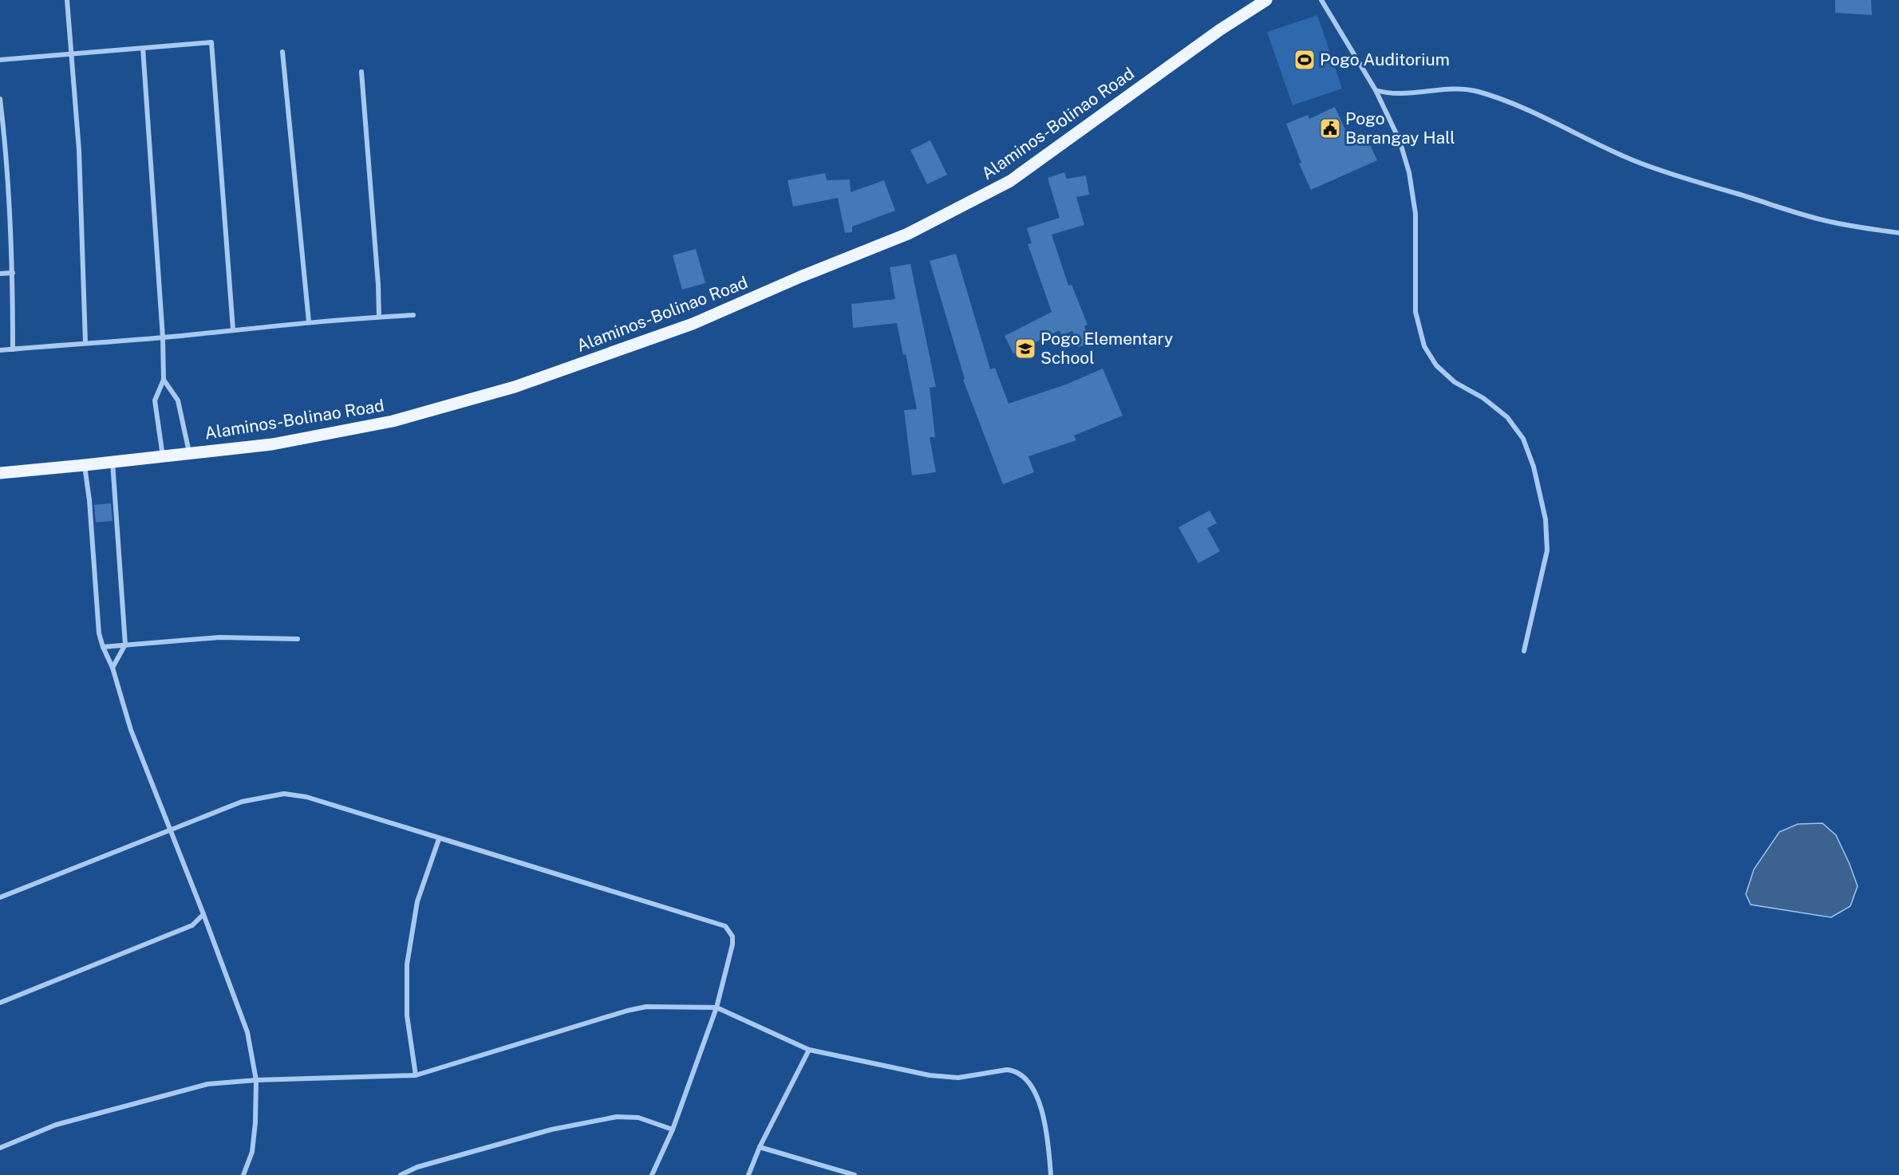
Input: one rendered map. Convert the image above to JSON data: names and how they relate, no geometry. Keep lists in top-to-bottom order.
{
  "streets": {
    "main road": ["Alaminos-Bolinao Road"]
  },
  "places": {
    "sports": ["Pogo Auditorium"],
    "public building": ["Pogo Barangay Hall"],
    "school or university": ["Pogo Elementary School"]
  }
}
